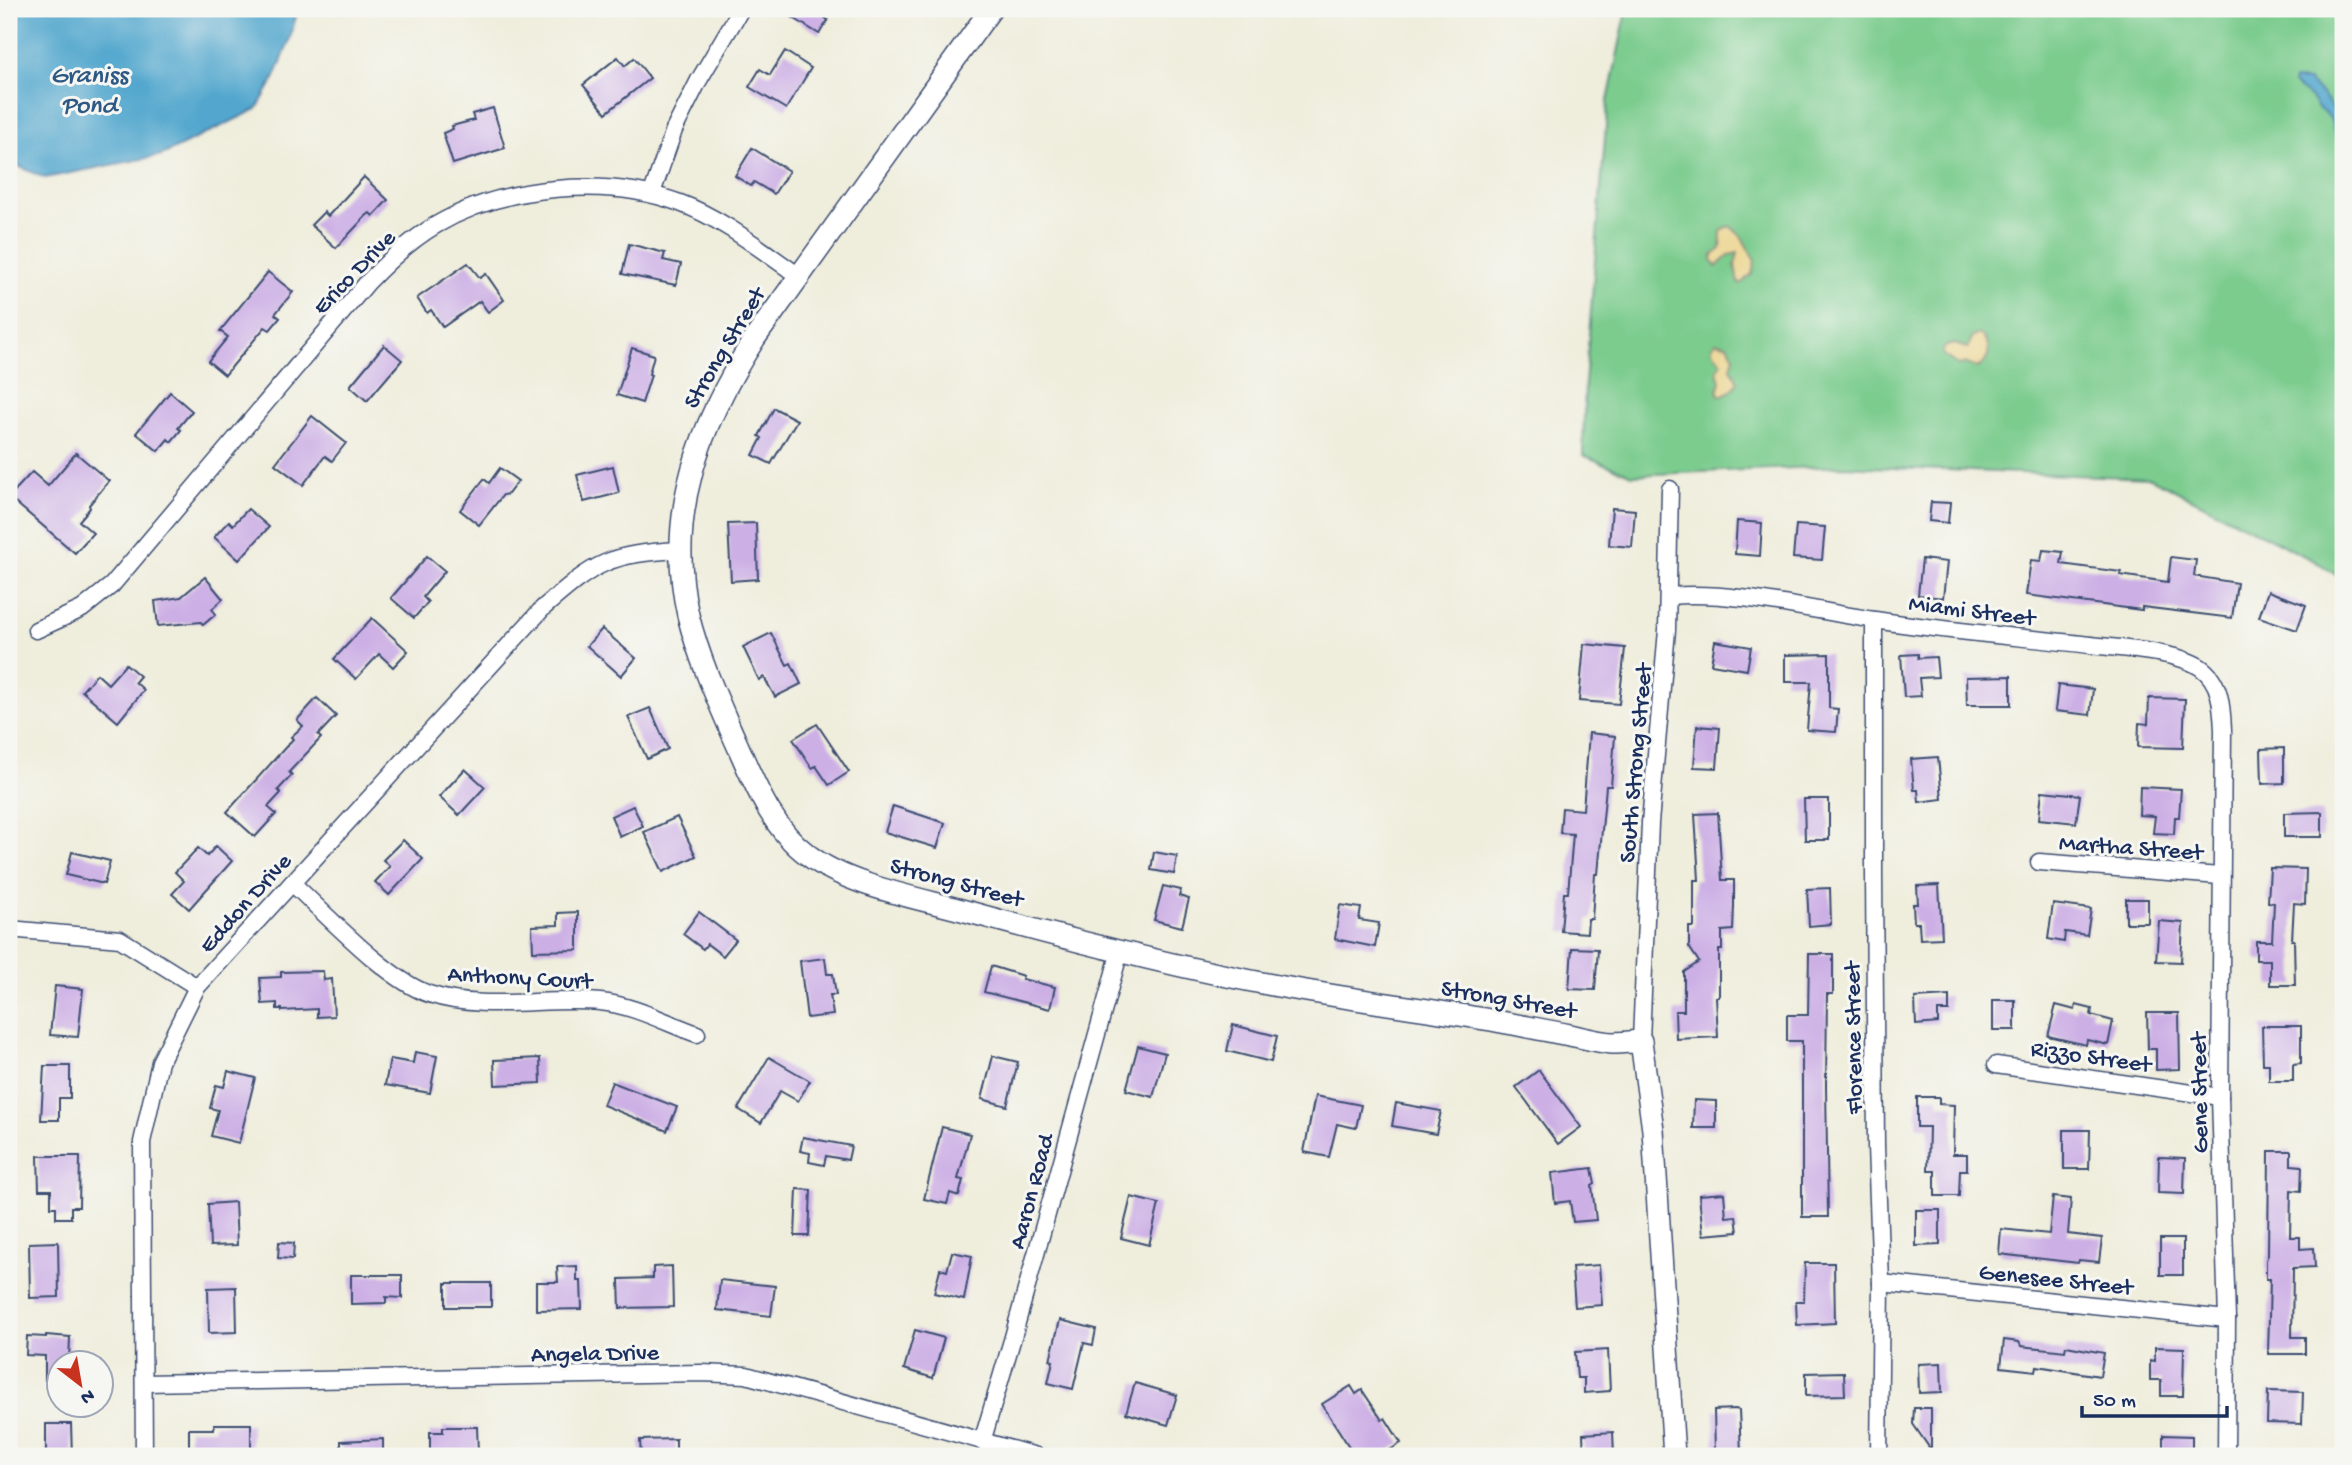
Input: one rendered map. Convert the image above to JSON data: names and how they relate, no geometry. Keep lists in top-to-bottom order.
{
  "streets": {
    "street": [
      "Erico Drive",
      "Strong Street",
      "Miami Street",
      "South Strong Street",
      "Martha Street",
      "Eddon Drive",
      "Anthony Court",
      "Florence Street",
      "Rizzo Street",
      "Gene Street",
      "Aaron Road",
      "Genesee Street",
      "Angela Drive"
    ]
  },
  "crossings": [
    ["Erico Drive", "Strong Street"],
    ["Strong Street", "South Strong Street"],
    ["Strong Street", "Eddon Drive"],
    ["Strong Street", "Aaron Road"],
    ["Miami Street", "South Strong Street"],
    ["Miami Street", "Florence Street"],
    ["Miami Street", "Gene Street"],
    ["Martha Street", "Gene Street"],
    ["Eddon Drive", "Anthony Court"],
    ["Eddon Drive", "Angela Drive"],
    ["Florence Street", "Genesee Street"],
    ["Rizzo Street", "Gene Street"],
    ["Gene Street", "Genesee Street"],
    ["Aaron Road", "Angela Drive"]
  ],
  "water": ["Graniss Pond"],
  "scale_bar": "50 m",
  "north": "bottom right"
}
